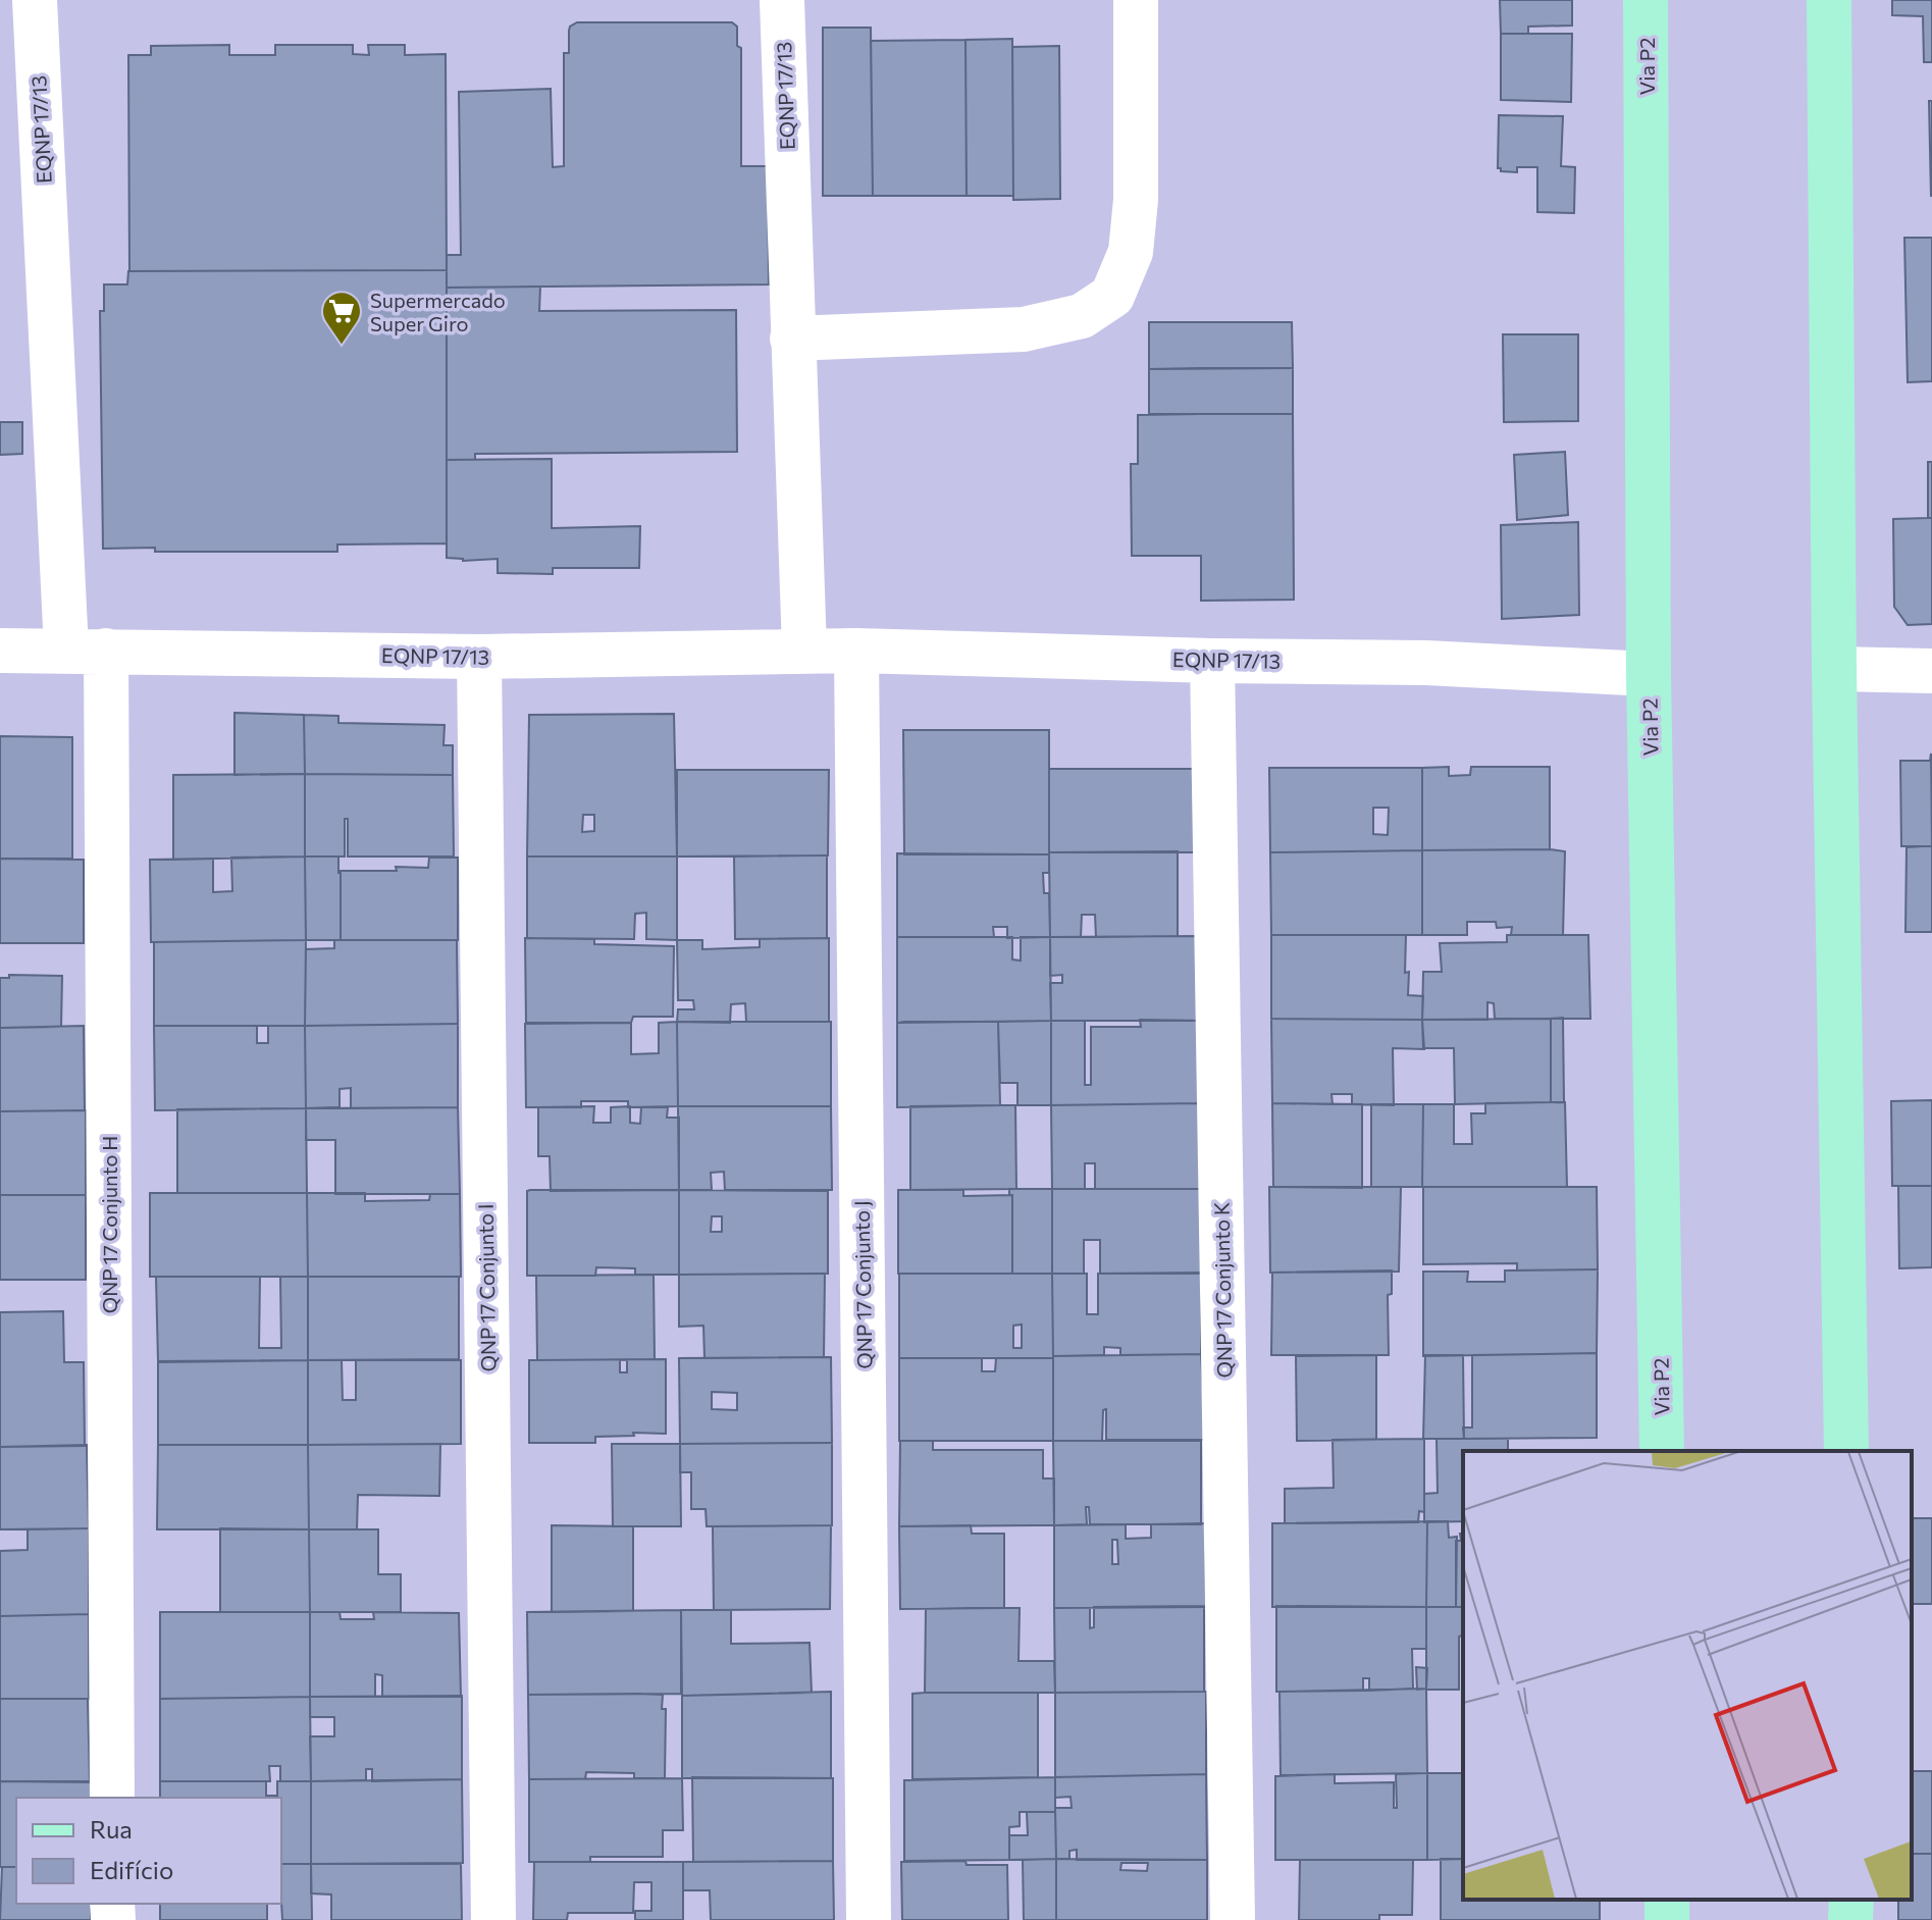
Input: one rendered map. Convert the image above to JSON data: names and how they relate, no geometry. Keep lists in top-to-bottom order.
{
  "streets": {
    "main road": ["Via P2"],
    "street": [
      "EQNP 17/13",
      "QNP 17 Conjunto H",
      "QNP 17 Conjunto J",
      "QNP 17 Conjunto I",
      "QNP 17 Conjunto K"
    ]
  },
  "crossings": [
    ["Via P2", "EQNP 17/13"],
    ["EQNP 17/13", "QNP 17 Conjunto H"],
    ["EQNP 17/13", "QNP 17 Conjunto J"],
    ["EQNP 17/13", "QNP 17 Conjunto I"],
    ["EQNP 17/13", "QNP 17 Conjunto K"]
  ],
  "places": {
    "supermarket": ["Supermercado Super Giro"]
  },
  "legend": ["Rua", "Edifício"]
}
